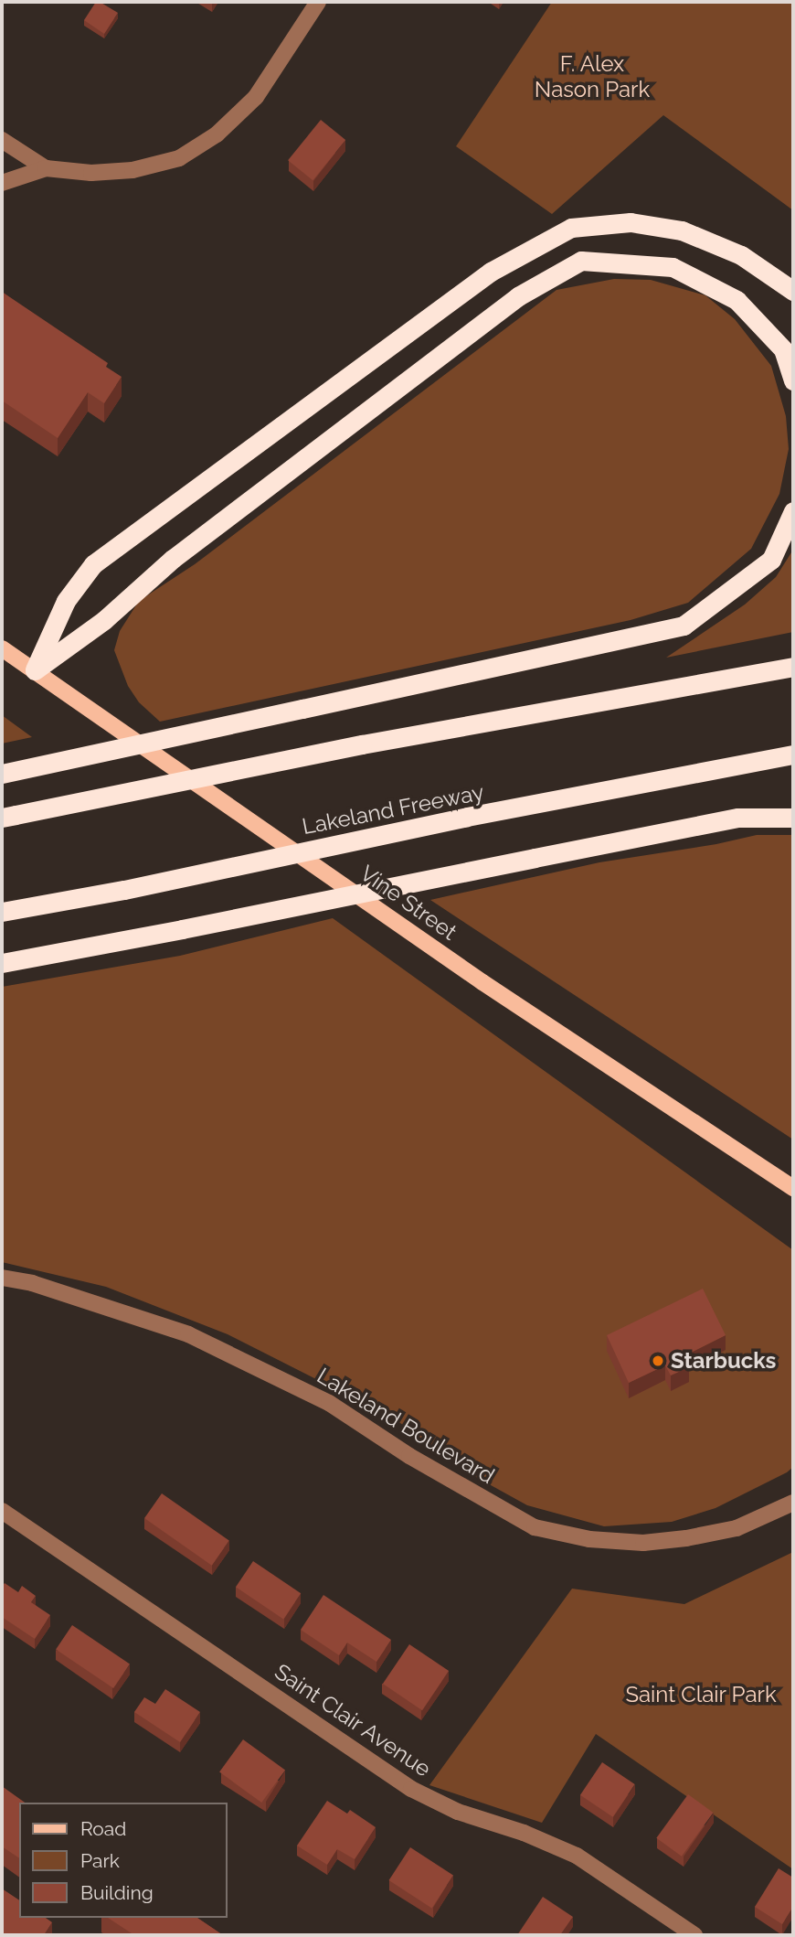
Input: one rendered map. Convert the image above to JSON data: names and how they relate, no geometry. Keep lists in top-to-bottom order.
{
  "streets": {
    "highway": ["Lakeland Freeway"],
    "main road": ["Vine Street"],
    "street": ["Lakeland Boulevard", "Saint Clair Avenue"]
  },
  "parks": ["F. Alex Nason Park", "Saint Clair Park"],
  "places": ["Starbucks"],
  "legend": ["Road", "Park", "Building"]
}
